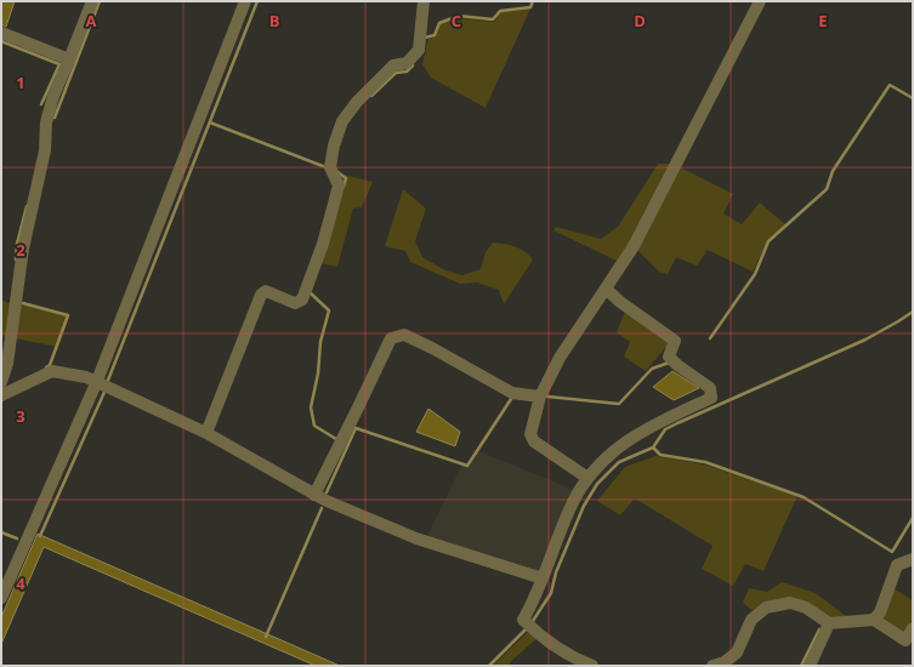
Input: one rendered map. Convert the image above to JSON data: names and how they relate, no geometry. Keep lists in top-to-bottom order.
{
  "grid": {
    "columns": [
      "A",
      "B",
      "C",
      "D",
      "E"
    ],
    "rows": [
      "1",
      "2",
      "3",
      "4"
    ]
  }
}
